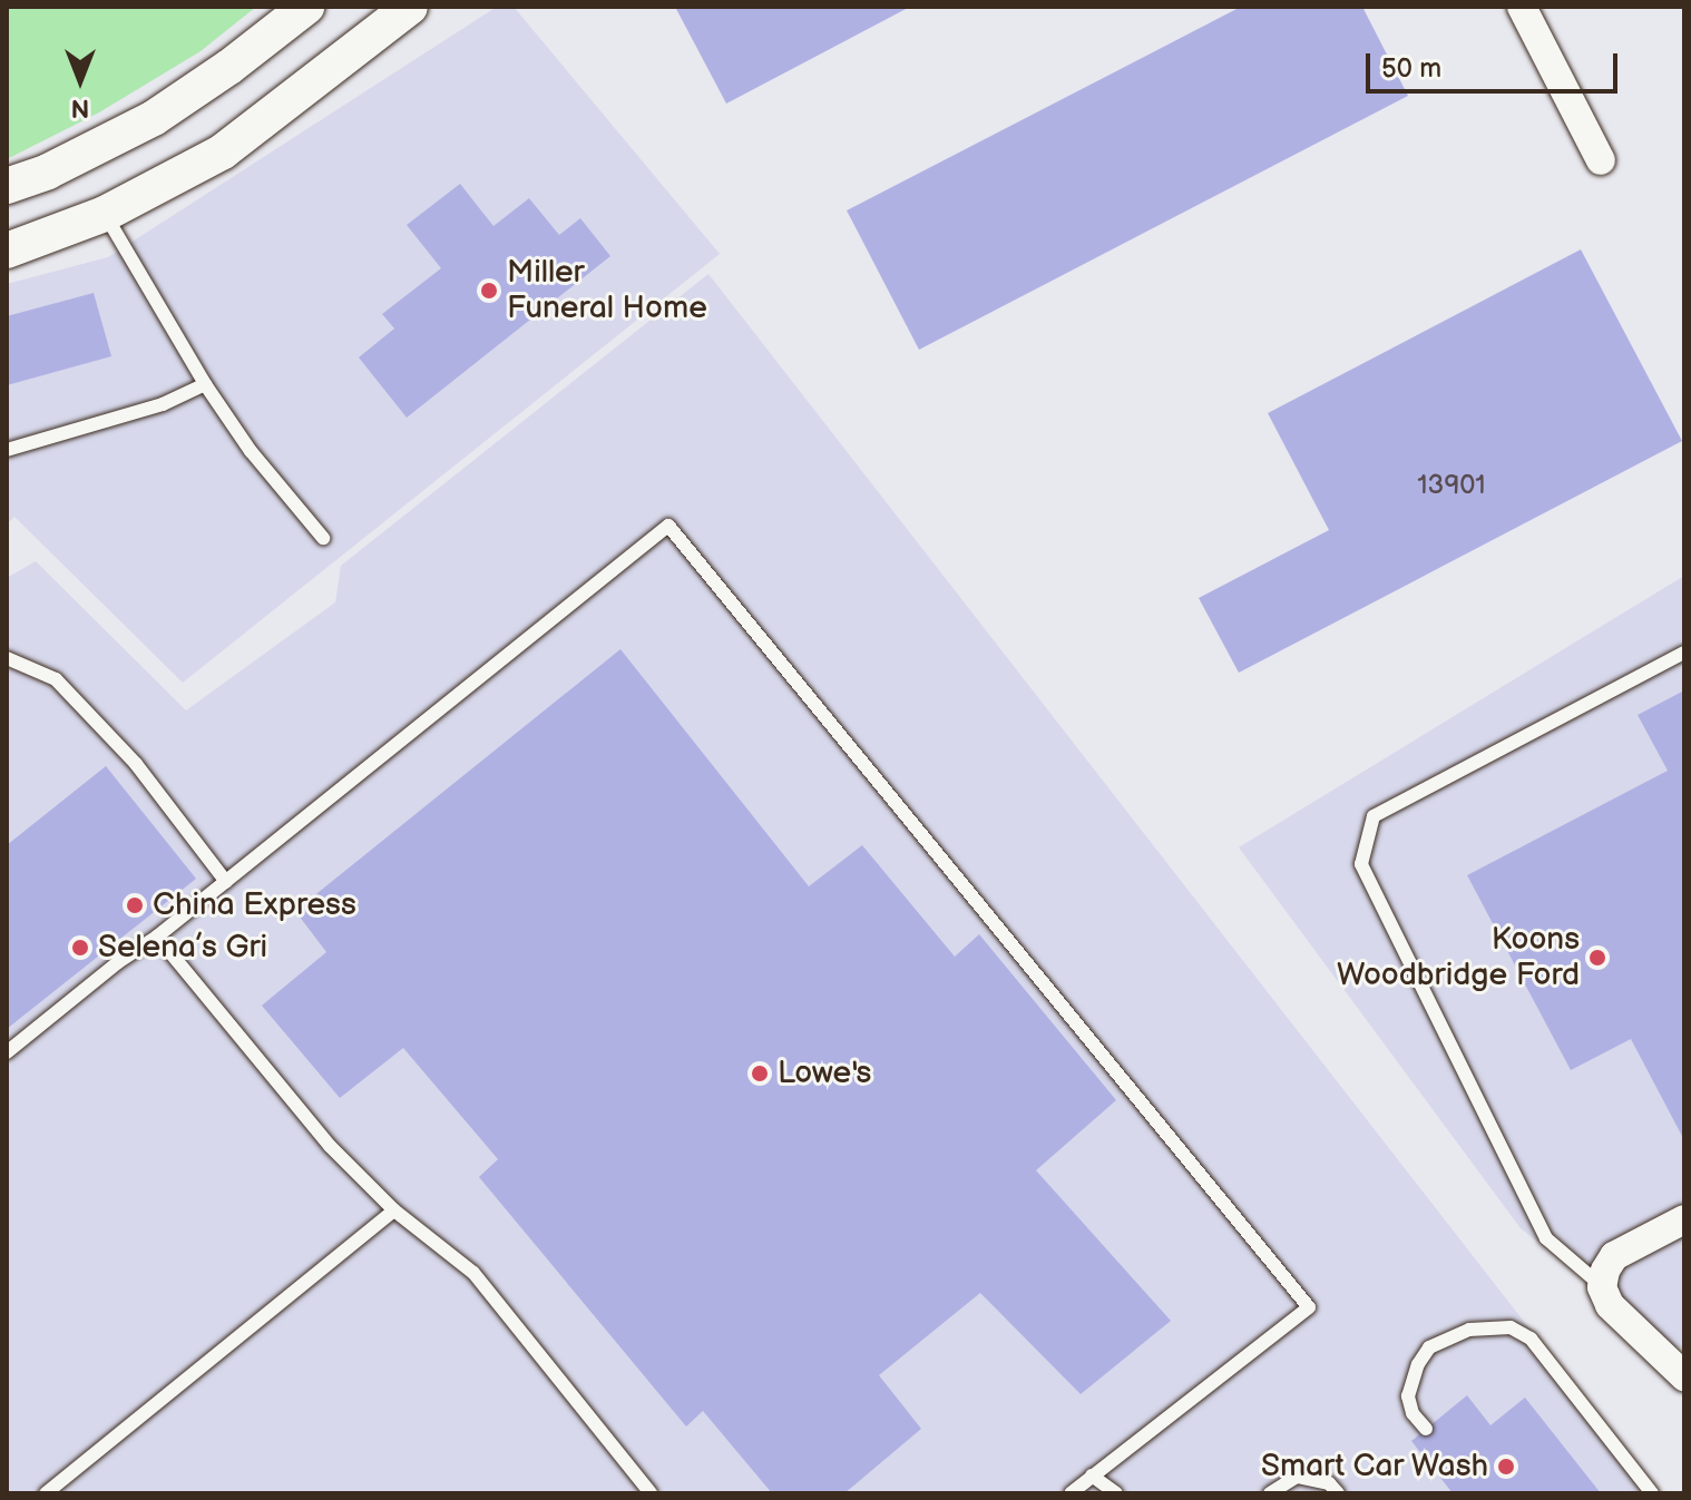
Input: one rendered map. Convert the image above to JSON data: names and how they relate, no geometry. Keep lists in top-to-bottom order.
{
  "places": [
    "Miller Funeral Home",
    "China Express",
    "Selena’s Gri",
    "Koons Woodbridge Ford",
    "Lowe's",
    "Smart Car Wash"
  ],
  "house_numbers": ["13901"],
  "scale_bar": "50 m",
  "north": "bottom"
}
